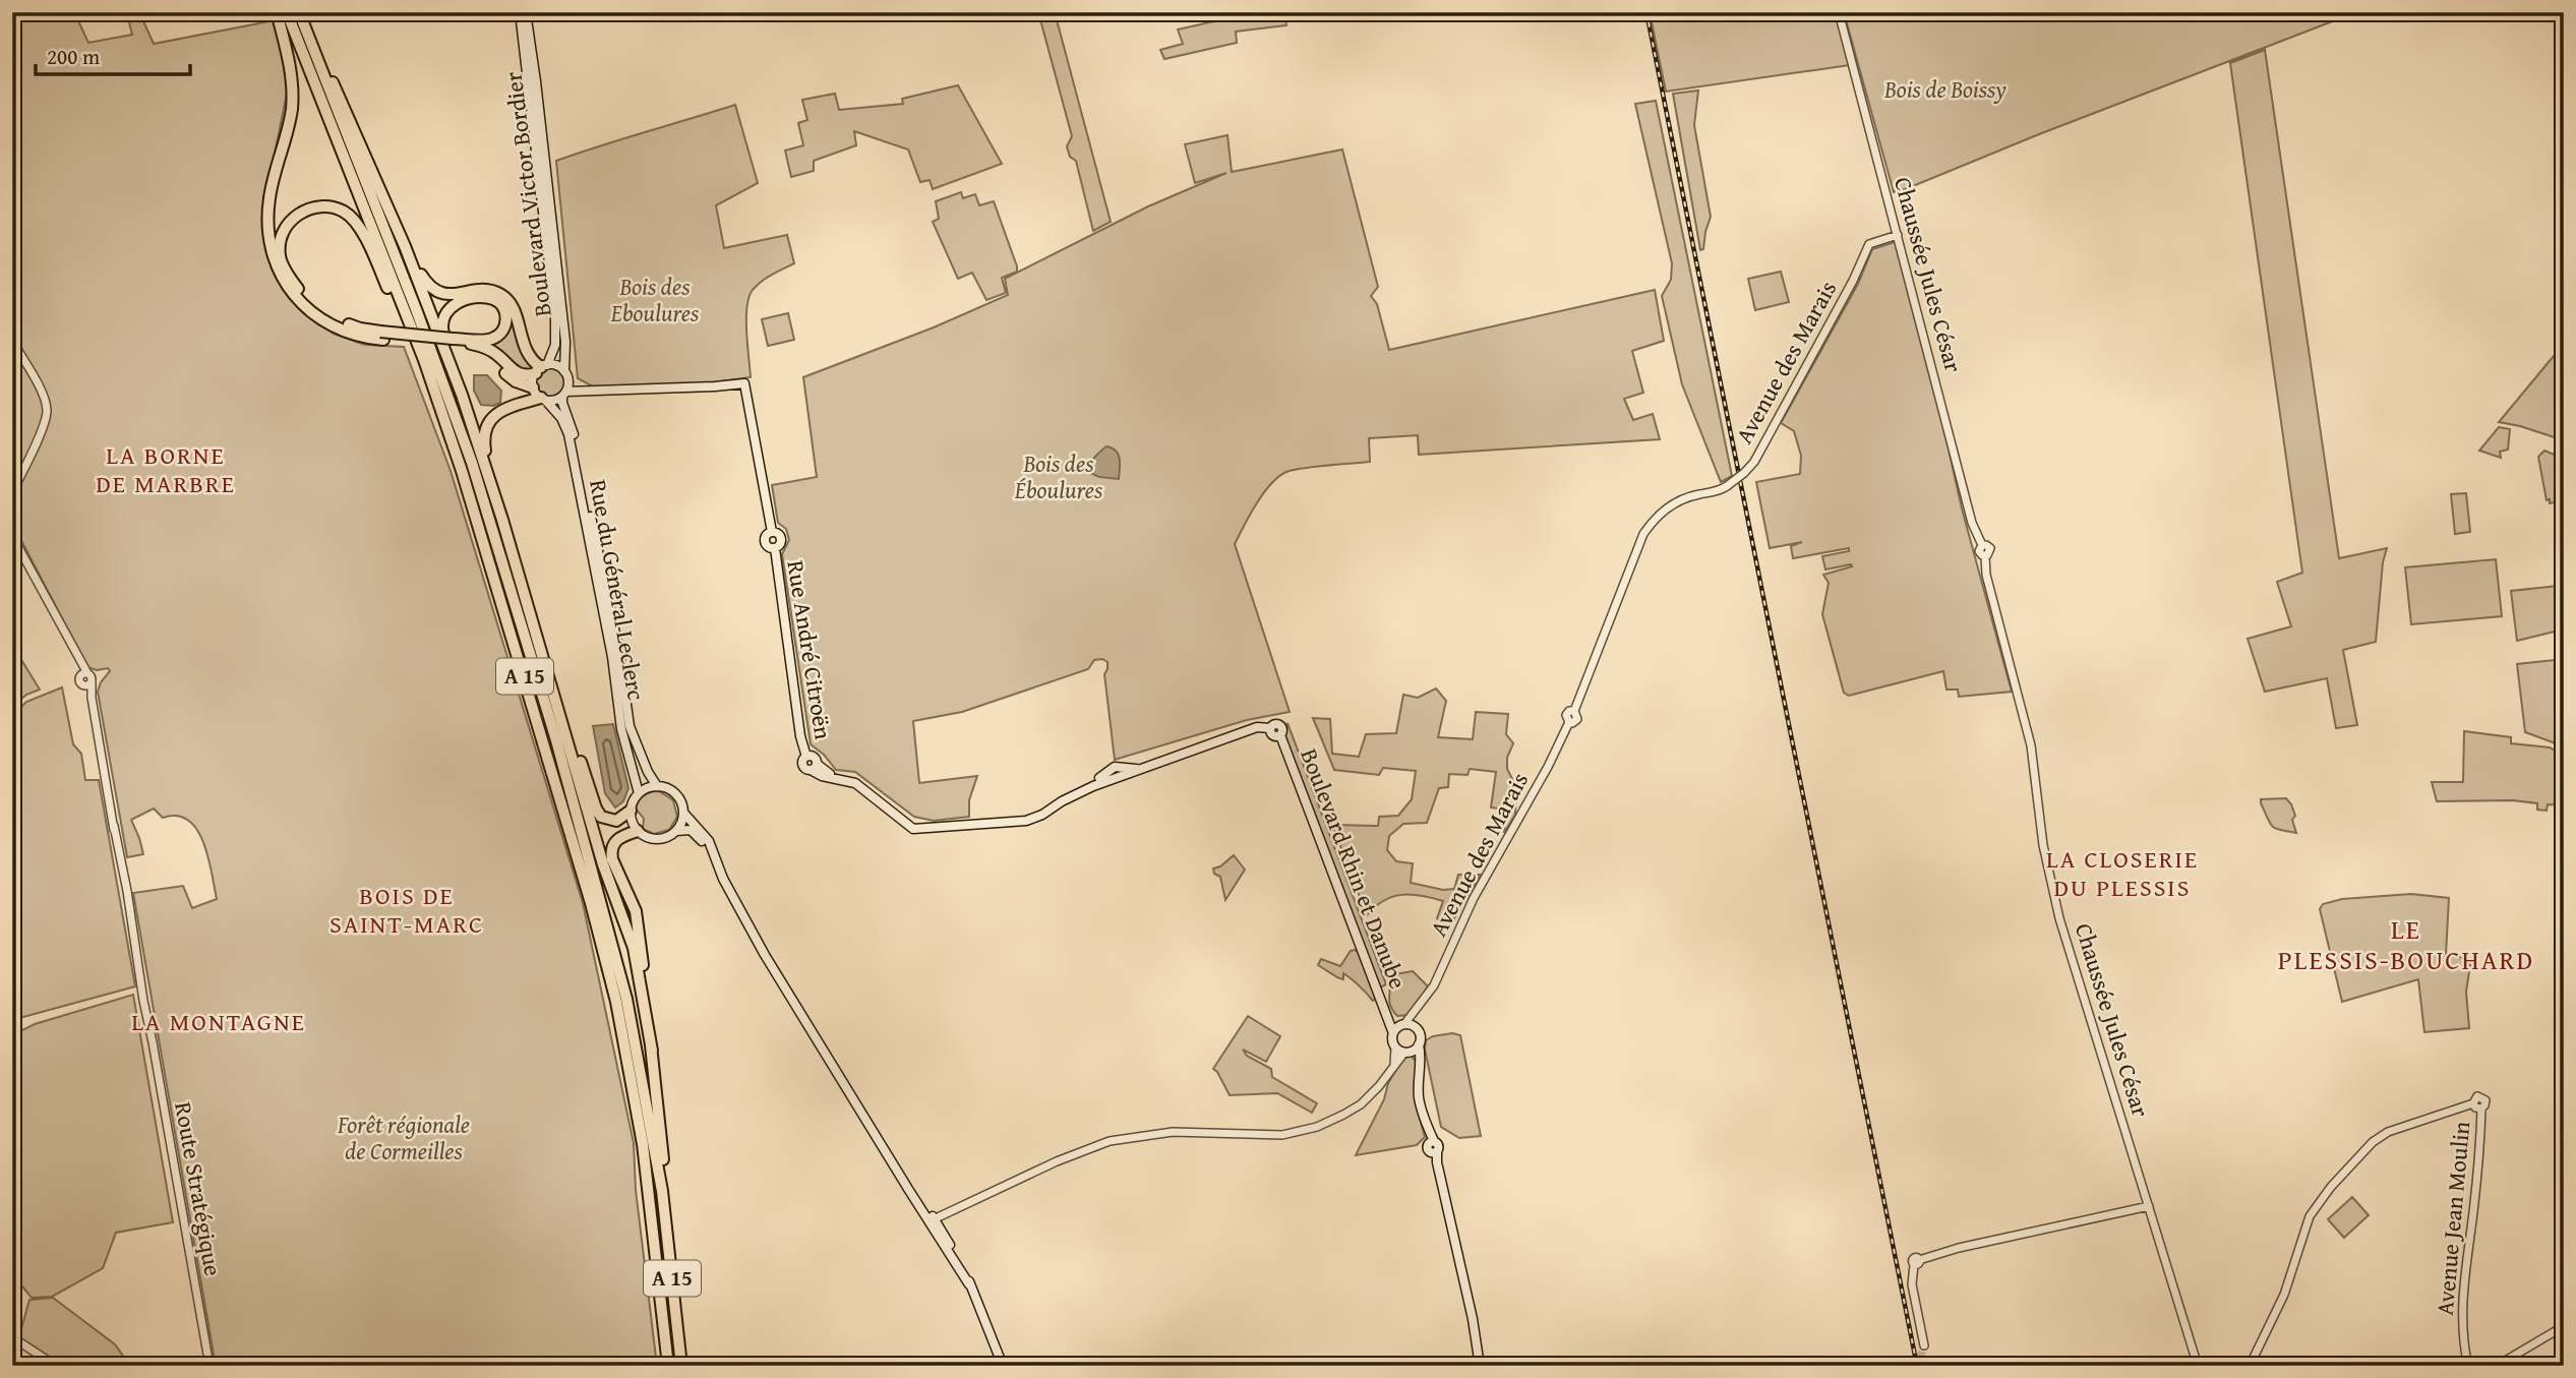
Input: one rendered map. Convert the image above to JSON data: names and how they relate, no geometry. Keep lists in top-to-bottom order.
{
  "streets": {
    "highway": ["A 15"],
    "main road": [
      "Boulevard Victor Bordier",
      "Rue du Général Leclerc",
      "Rue André Citroën",
      "Boulevard Rhin et Danube"
    ],
    "street": [
      "Chaussée Jules César",
      "Avenue des Marais",
      "Route Stratégique",
      "Avenue Jean Moulin"
    ]
  },
  "crossings": [
    ["Boulevard Victor Bordier", "Rue du Général Leclerc"],
    ["Chaussée Jules César", "Avenue des Marais"],
    ["Avenue des Marais", "Boulevard Rhin et Danube"],
    ["Rue André Citroën", "Boulevard Rhin et Danube"]
  ],
  "districts": [
    "LA BORNE DE MARBRE",
    "LA CLOSERIE DU PLESSIS",
    "BOIS DE SAINT-MARC",
    "LE PLESSIS-BOUCHARD",
    "LA MONTAGNE"
  ],
  "parks": [
    "Bois de Boissy",
    "Bois des Eboulures",
    "Bois des Éboulures",
    "Forêt régionale de Cormeilles"
  ],
  "scale_bar": "200 m"
}
